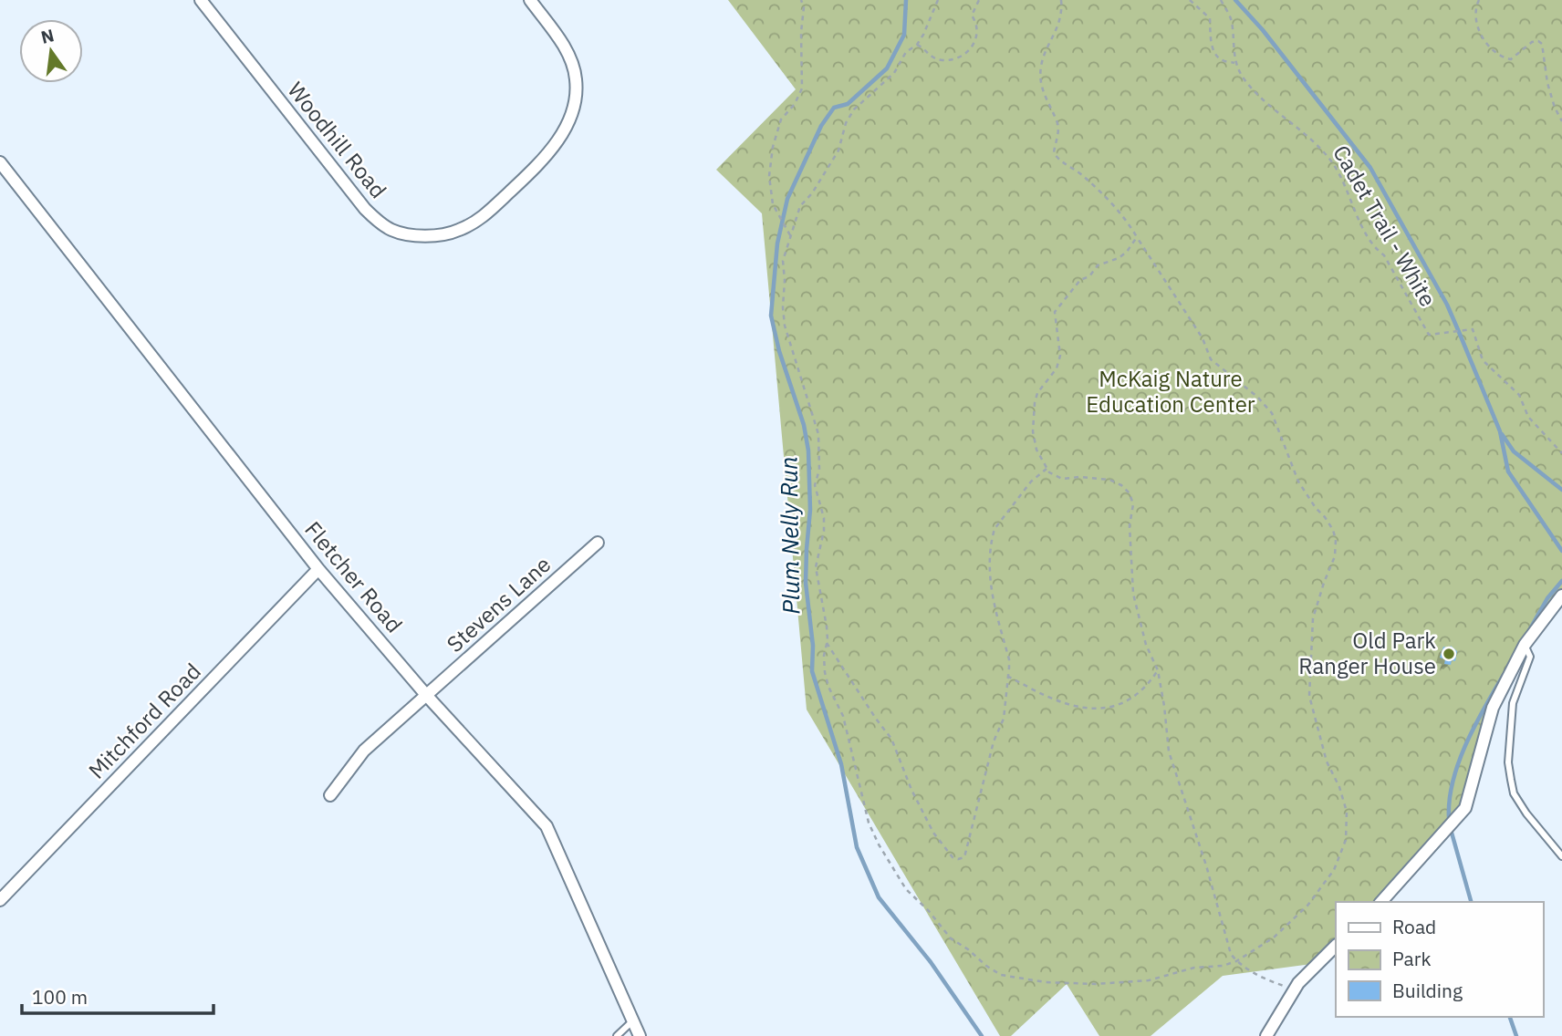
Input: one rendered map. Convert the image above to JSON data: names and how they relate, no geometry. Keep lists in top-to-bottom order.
{
  "streets": {
    "street": [
      "Woodhill Road",
      "Fletcher Road",
      "Stevens Lane",
      "Mitchford Road"
    ],
    "path": ["Cadet Trail - White"]
  },
  "crossings": [
    ["Fletcher Road", "Stevens Lane"],
    ["Fletcher Road", "Mitchford Road"]
  ],
  "water": ["Plum Nelly Run"],
  "parks": ["McKaig Nature Education Center"],
  "places": ["Old Park Ranger House"],
  "legend": ["Road", "Park", "Building"],
  "scale_bar": "100 m",
  "north": "top"
}
